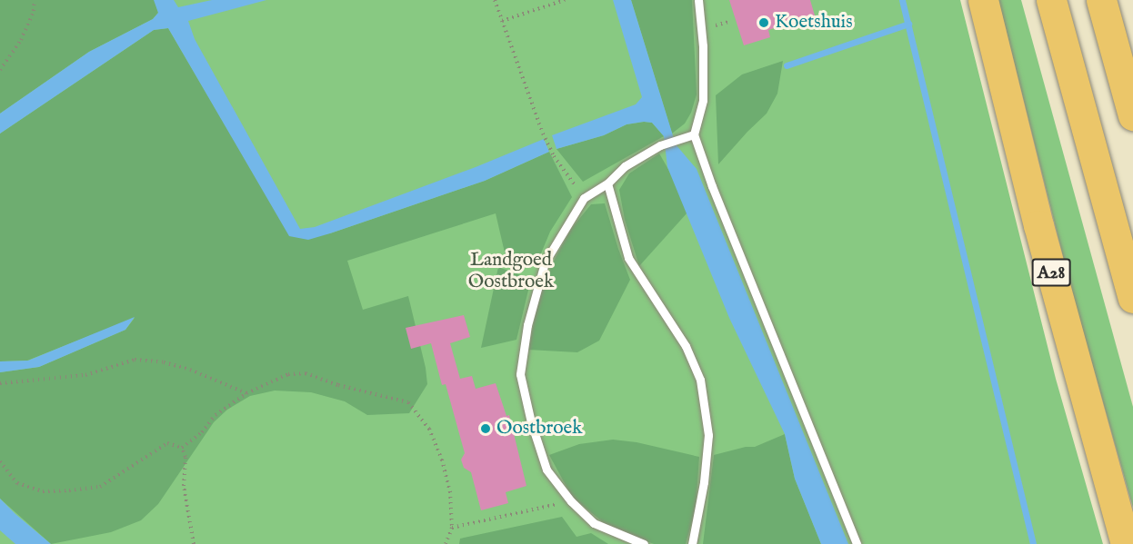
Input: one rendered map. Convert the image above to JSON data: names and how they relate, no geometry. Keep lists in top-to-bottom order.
{
  "streets": {
    "highway": ["A28"]
  },
  "parks": ["Landgoed Oostbroek"],
  "places": ["Koetshuis", "Oostbroek"]
}
